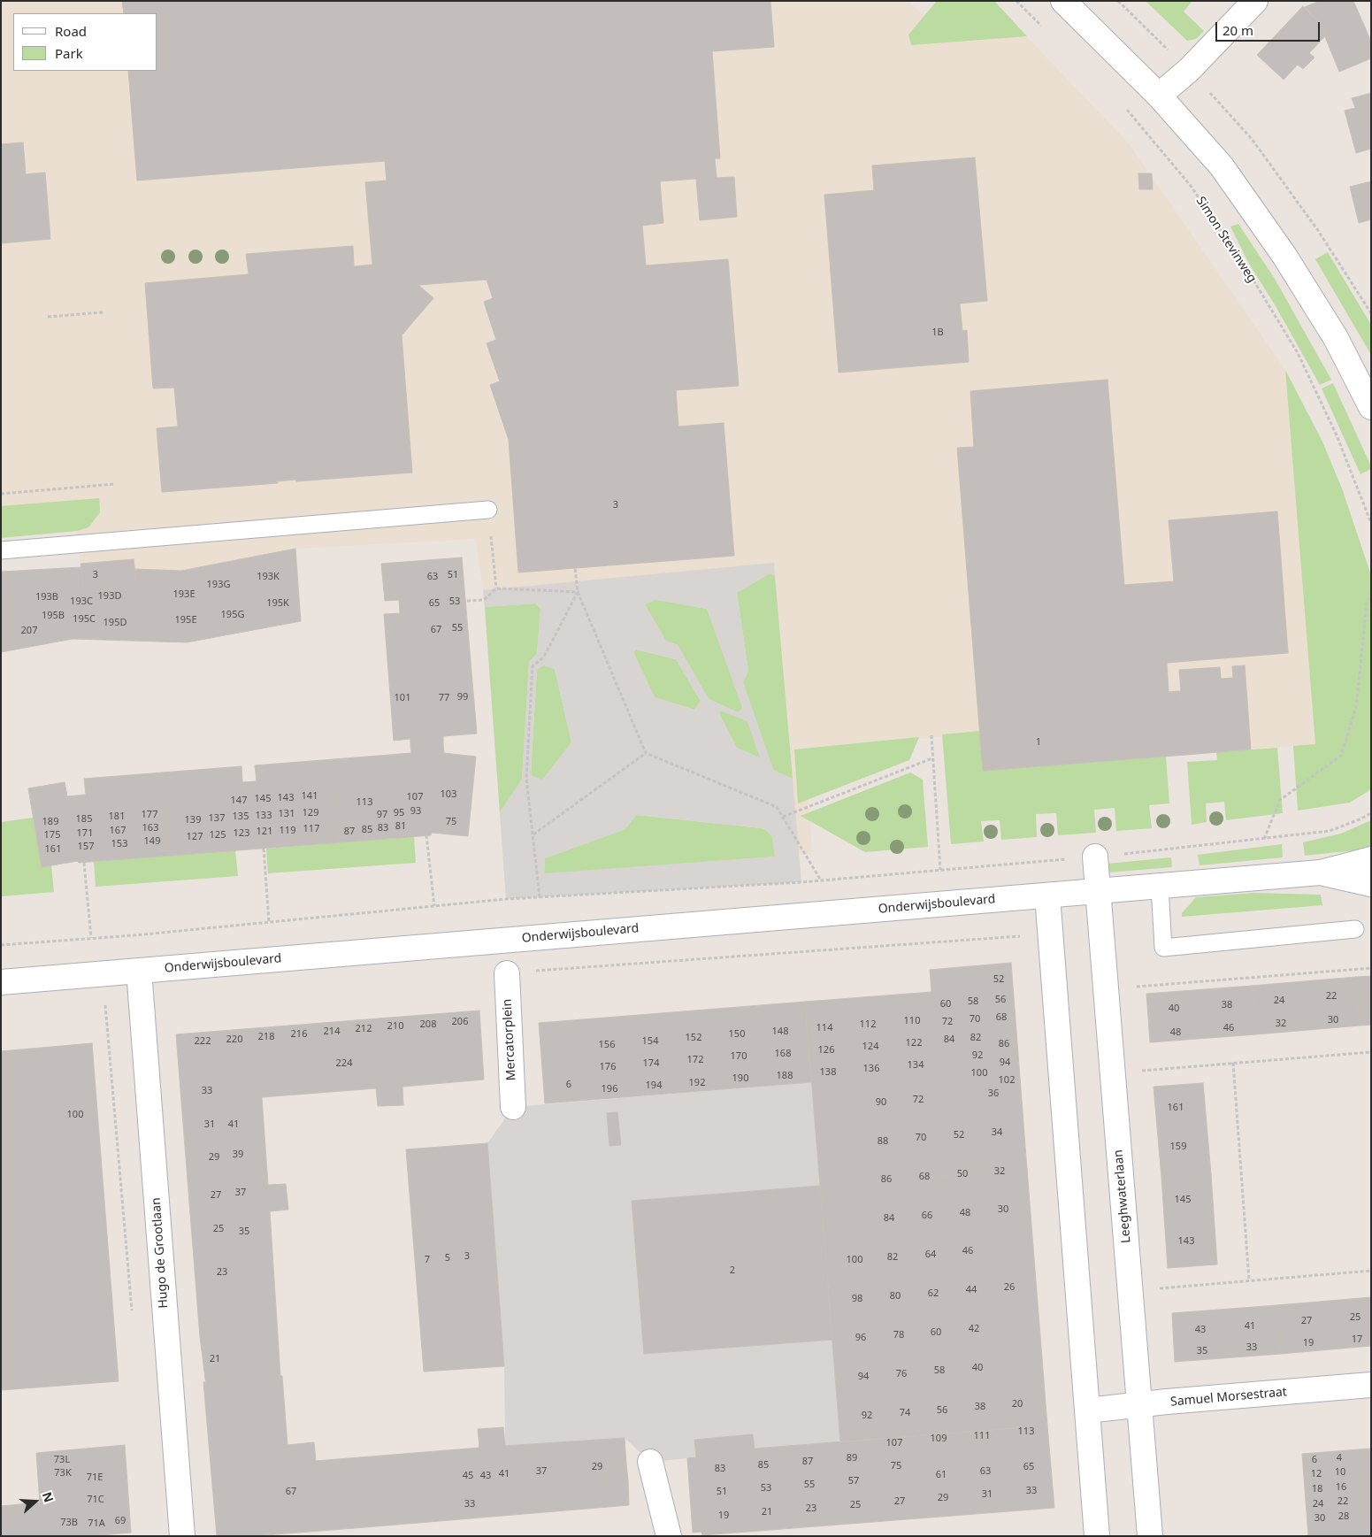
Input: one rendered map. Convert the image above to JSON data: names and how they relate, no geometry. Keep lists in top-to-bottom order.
{
  "streets": {
    "street": [
      "Onderwijsboulevard",
      "Mercatorplein",
      "Leeghwaterlaan",
      "Hugo de Grootlaan",
      "Samuel Morsestraat"
    ],
    "path": ["Simon Stevinweg"]
  },
  "crossings": [
    ["Onderwijsboulevard", "Leeghwaterlaan"],
    ["Onderwijsboulevard", "Hugo de Grootlaan"],
    ["Leeghwaterlaan", "Samuel Morsestraat"]
  ],
  "house_numbers": [
    "1B",
    "3",
    "3",
    "51",
    "193K",
    "63",
    "193G",
    "193E",
    "193D",
    "193B",
    "193C",
    "53",
    "195K",
    "65",
    "195G",
    "195B",
    "195C",
    "195E",
    "195D",
    "55",
    "67",
    "207",
    "99",
    "101",
    "77",
    "1",
    "103",
    "141",
    "107",
    "143",
    "145",
    "147",
    "113",
    "93",
    "129",
    "95",
    "131",
    "177",
    "97",
    "133",
    "181",
    "135",
    "137",
    "185",
    "139",
    "189",
    "75",
    "81",
    "163",
    "83",
    "117",
    "85",
    "167",
    "119",
    "121",
    "87",
    "171",
    "123",
    "175",
    "125",
    "127",
    "149",
    "153",
    "157",
    "161",
    "52",
    "22",
    "56",
    "24",
    "58",
    "60",
    "38",
    "40",
    "68",
    "70",
    "30",
    "110",
    "206",
    "72",
    "32",
    "208",
    "112",
    "210",
    "114",
    "46",
    "212",
    "214",
    "148",
    "48",
    "216",
    "150",
    "218",
    "152",
    "82",
    "220",
    "84",
    "222",
    "154",
    "122",
    "86",
    "156",
    "124",
    "126",
    "168",
    "92",
    "170",
    "172",
    "94",
    "224",
    "174",
    "134",
    "176",
    "136",
    "138",
    "100",
    "188",
    "190",
    "102",
    "192",
    "6",
    "194",
    "196",
    "33",
    "36",
    "72",
    "90",
    "161",
    "100",
    "31",
    "41",
    "34",
    "52",
    "70",
    "88",
    "159",
    "39",
    "29",
    "32",
    "50",
    "68",
    "86",
    "37",
    "27",
    "145",
    "30",
    "48",
    "66",
    "84",
    "25",
    "35",
    "143",
    "46",
    "64",
    "3",
    "82",
    "5",
    "7",
    "100",
    "2",
    "23",
    "26",
    "44",
    "62",
    "80",
    "98",
    "25",
    "27",
    "41",
    "42",
    "43",
    "60",
    "78",
    "96",
    "17",
    "19",
    "33",
    "35",
    "21",
    "40",
    "58",
    "76",
    "94",
    "20",
    "38",
    "56",
    "74",
    "92",
    "113",
    "111",
    "109",
    "107",
    "89",
    "4",
    "73L",
    "6",
    "87",
    "85",
    "75",
    "29",
    "65",
    "83",
    "37",
    "63",
    "10",
    "73K",
    "41",
    "12",
    "61",
    "45",
    "43",
    "71E",
    "57",
    "55",
    "16",
    "53",
    "18",
    "33",
    "67",
    "51",
    "31",
    "29",
    "71C",
    "27",
    "22",
    "33",
    "24",
    "25",
    "23",
    "21",
    "19",
    "28",
    "30",
    "69",
    "73B",
    "71A"
  ],
  "legend": ["Road", "Park"],
  "scale_bar": "20 m",
  "north": "right"
}
